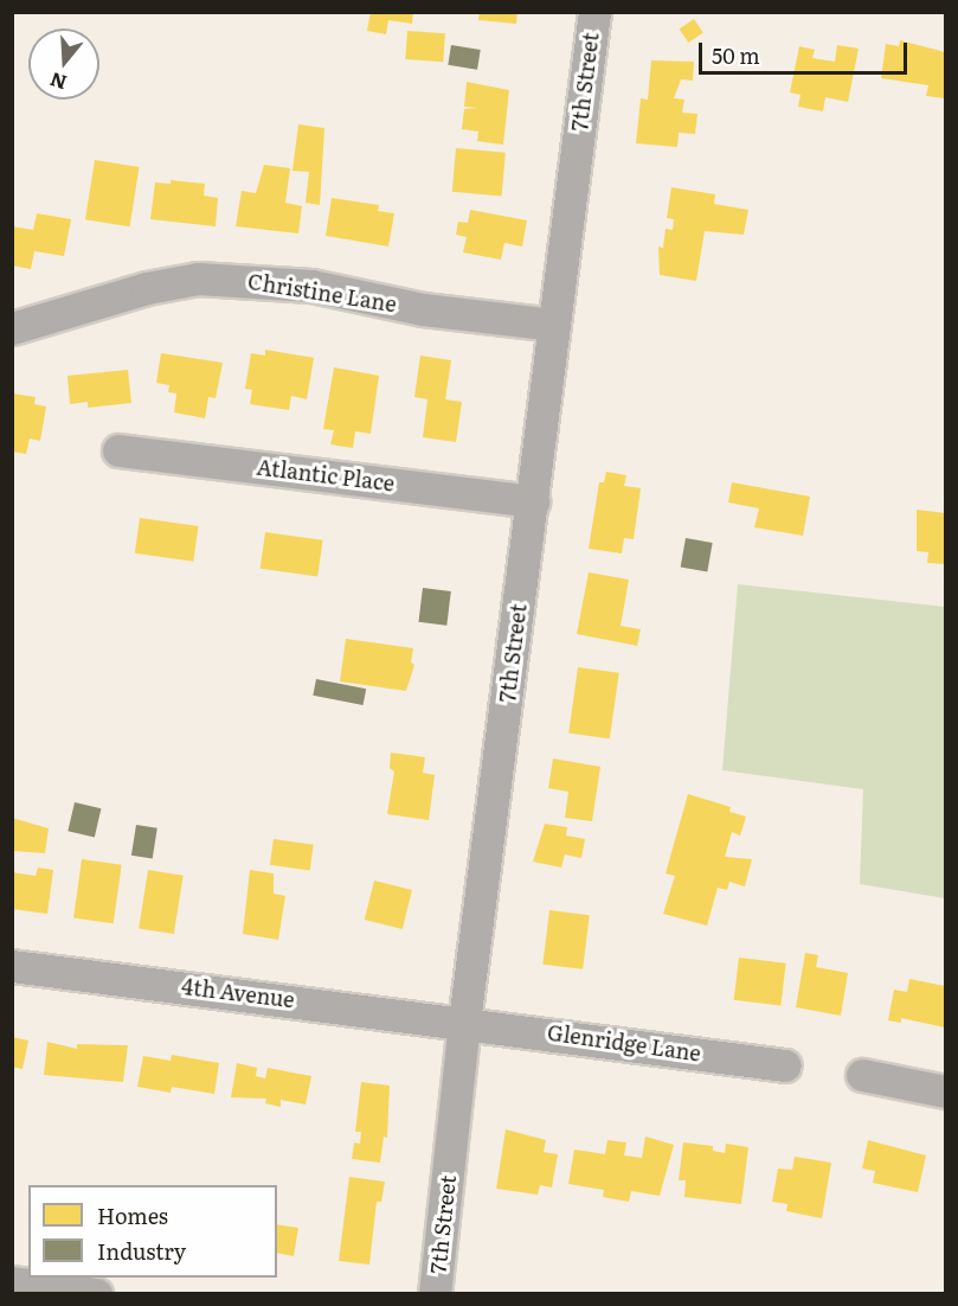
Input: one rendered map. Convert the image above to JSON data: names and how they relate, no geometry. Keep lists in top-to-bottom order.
{
  "streets": {
    "street": [
      "7th Street",
      "Christine Lane",
      "Atlantic Place",
      "4th Avenue",
      "Glenridge Lane"
    ]
  },
  "crossings": [
    ["7th Street", "Christine Lane"],
    ["7th Street", "Atlantic Place"],
    ["7th Street", "4th Avenue"],
    ["7th Street", "Glenridge Lane"],
    ["4th Avenue", "Glenridge Lane"]
  ],
  "legend": ["Homes", "Industry"],
  "scale_bar": "50 m",
  "north": "bottom"
}
